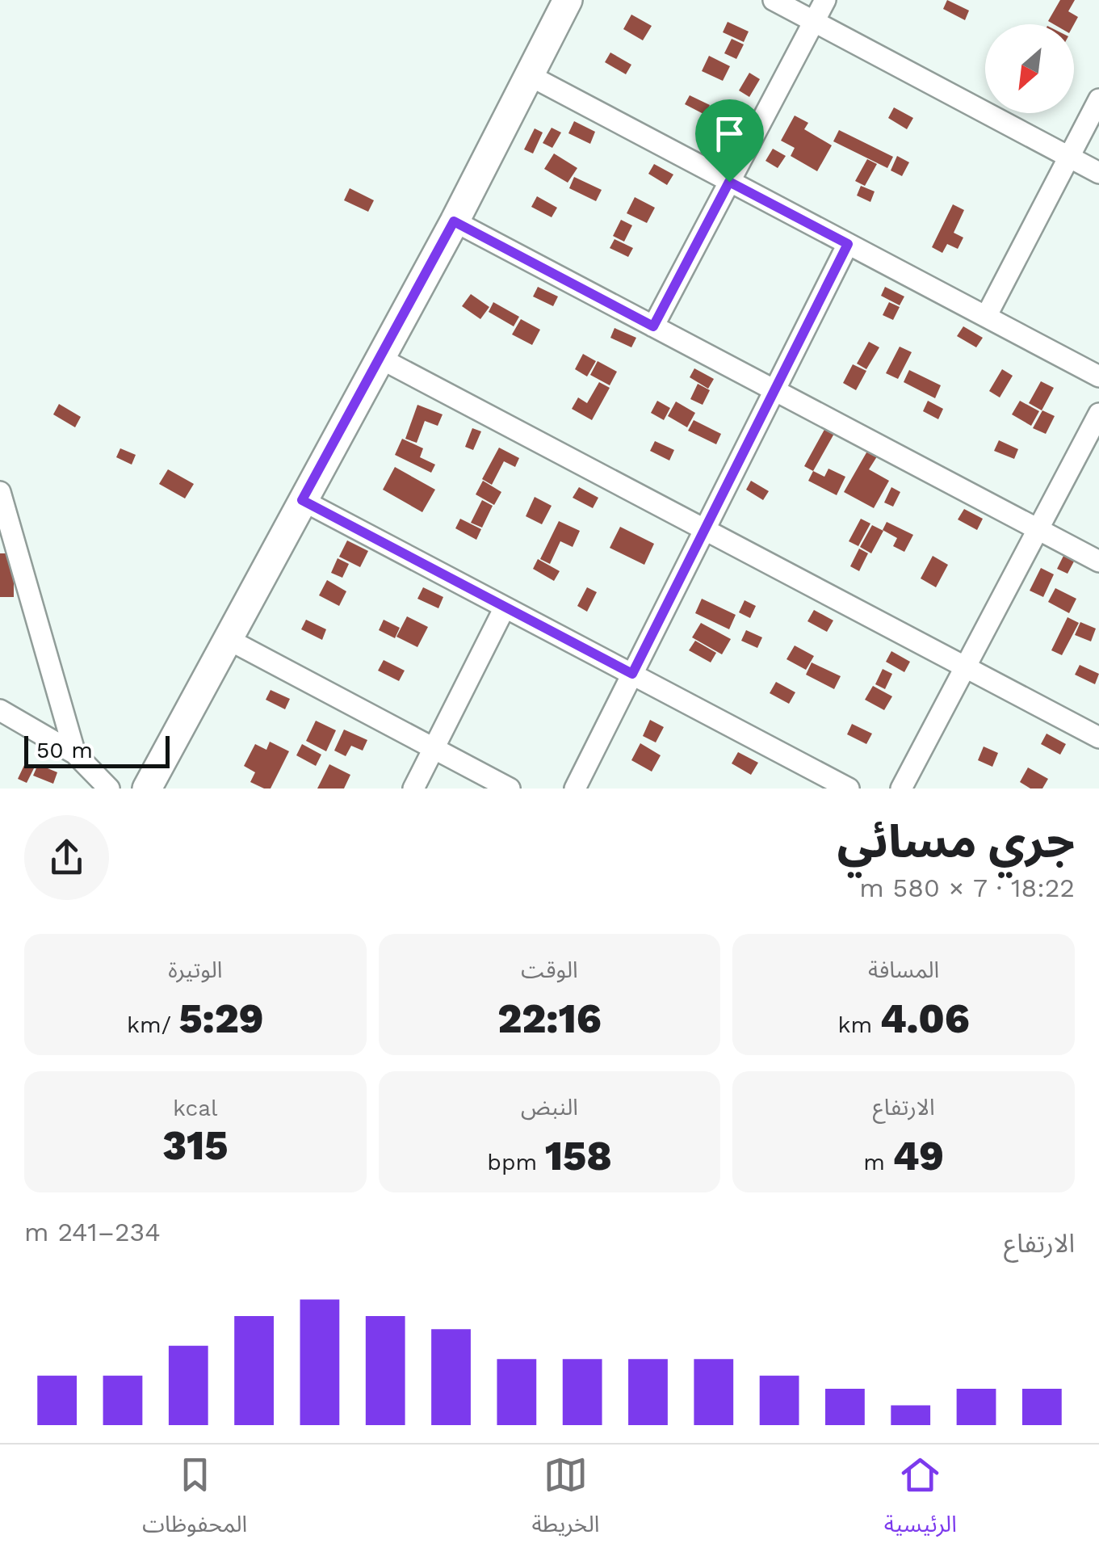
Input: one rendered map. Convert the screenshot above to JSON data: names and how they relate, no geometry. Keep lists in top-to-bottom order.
{
  "scale_bar": "50 m",
  "north": "bottom left",
  "page": {
    "scale": "50 m",
    "heading": ["جري مسائي", "18:22 · 7 × 580 m"],
    "stats": [
      ["المسافة", "4.06 km"],
      ["الوقت", "22:16"],
      ["الوتيرة", "5:29 /km"],
      ["الارتفاع", "49 m"],
      ["النبض", "158 bpm"],
      ["kcal", "315"]
    ],
    "chart": ["الارتفاع", "234–241 m"],
    "tabs": ["الرئيسية", "الخريطة", "المحفوظات"]
  }
}
